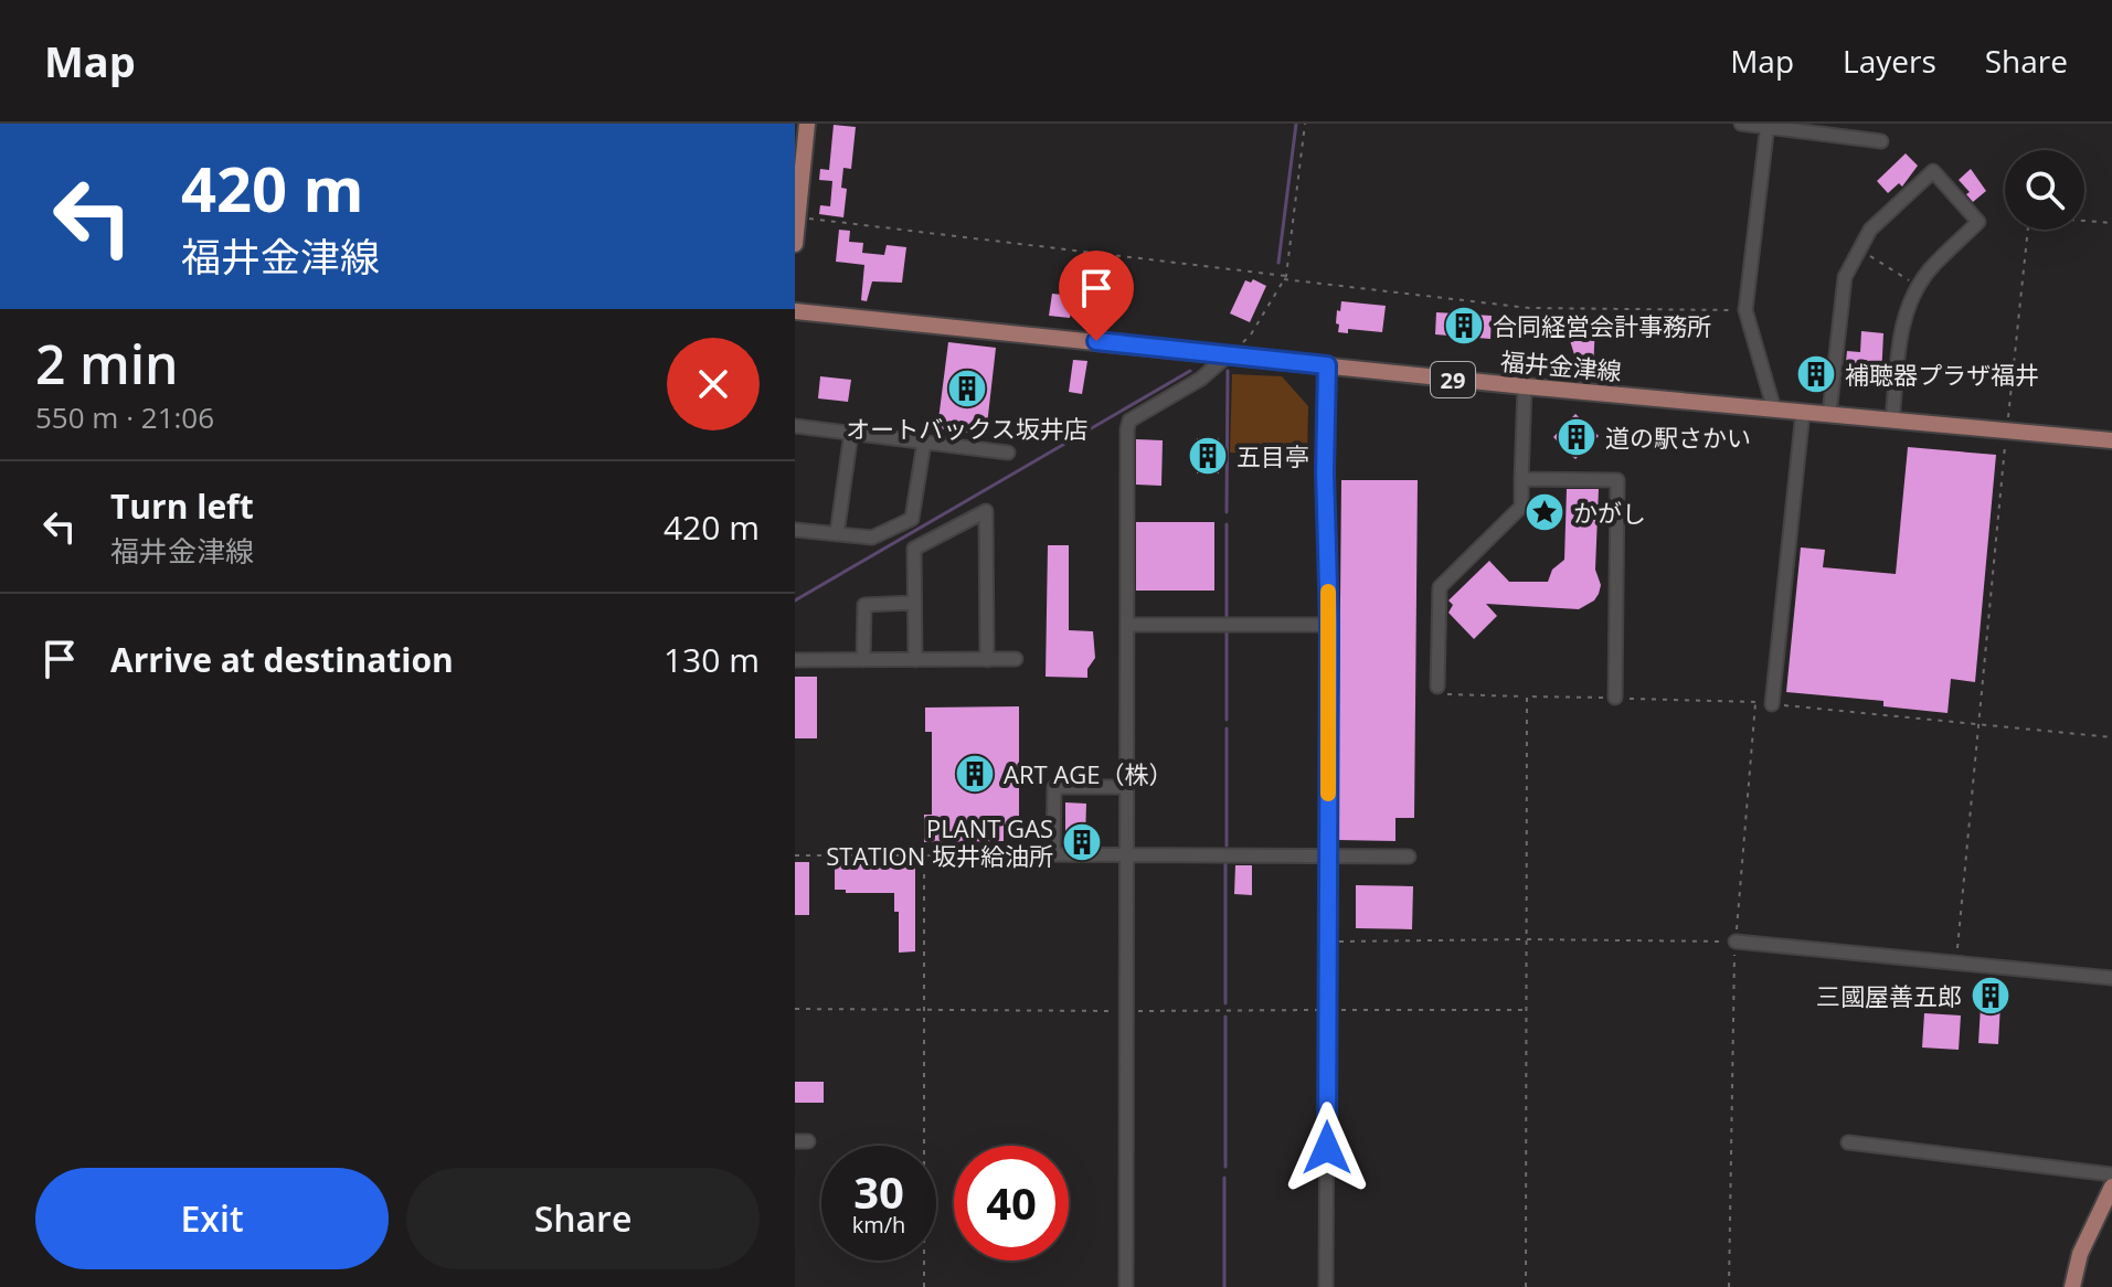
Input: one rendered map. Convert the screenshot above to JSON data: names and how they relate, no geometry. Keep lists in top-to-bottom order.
{
  "streets": {
    "main road": ["福井金津線", "29"]
  },
  "places": {
    "building": [
      "合同経営会計事務所",
      "補聴器プラザ福井",
      "オートバックス坂井店",
      "道の駅さかい",
      "五目亭",
      "ART AGE（株）",
      "PLANT GAS STATION 坂井給油所",
      "三國屋善五郎"
    ],
    "place": ["かがし"]
  },
  "page": {
    "header": "Map",
    "nav": ["Map", "Layers", "Share"],
    "turn": ["420 m", "福井金津線"],
    "heading": ["2 min", "550 m · 21:06"],
    "list": [
      {
        "name": "Turn left",
        "note": "福井金津線",
        "value": "420 m"
      },
      {
        "name": "Arrive at destination",
        "value": "130 m"
      }
    ],
    "speed": "30 km/h",
    "limit": "40",
    "buttons": ["Exit", "Share"]
  }
}
